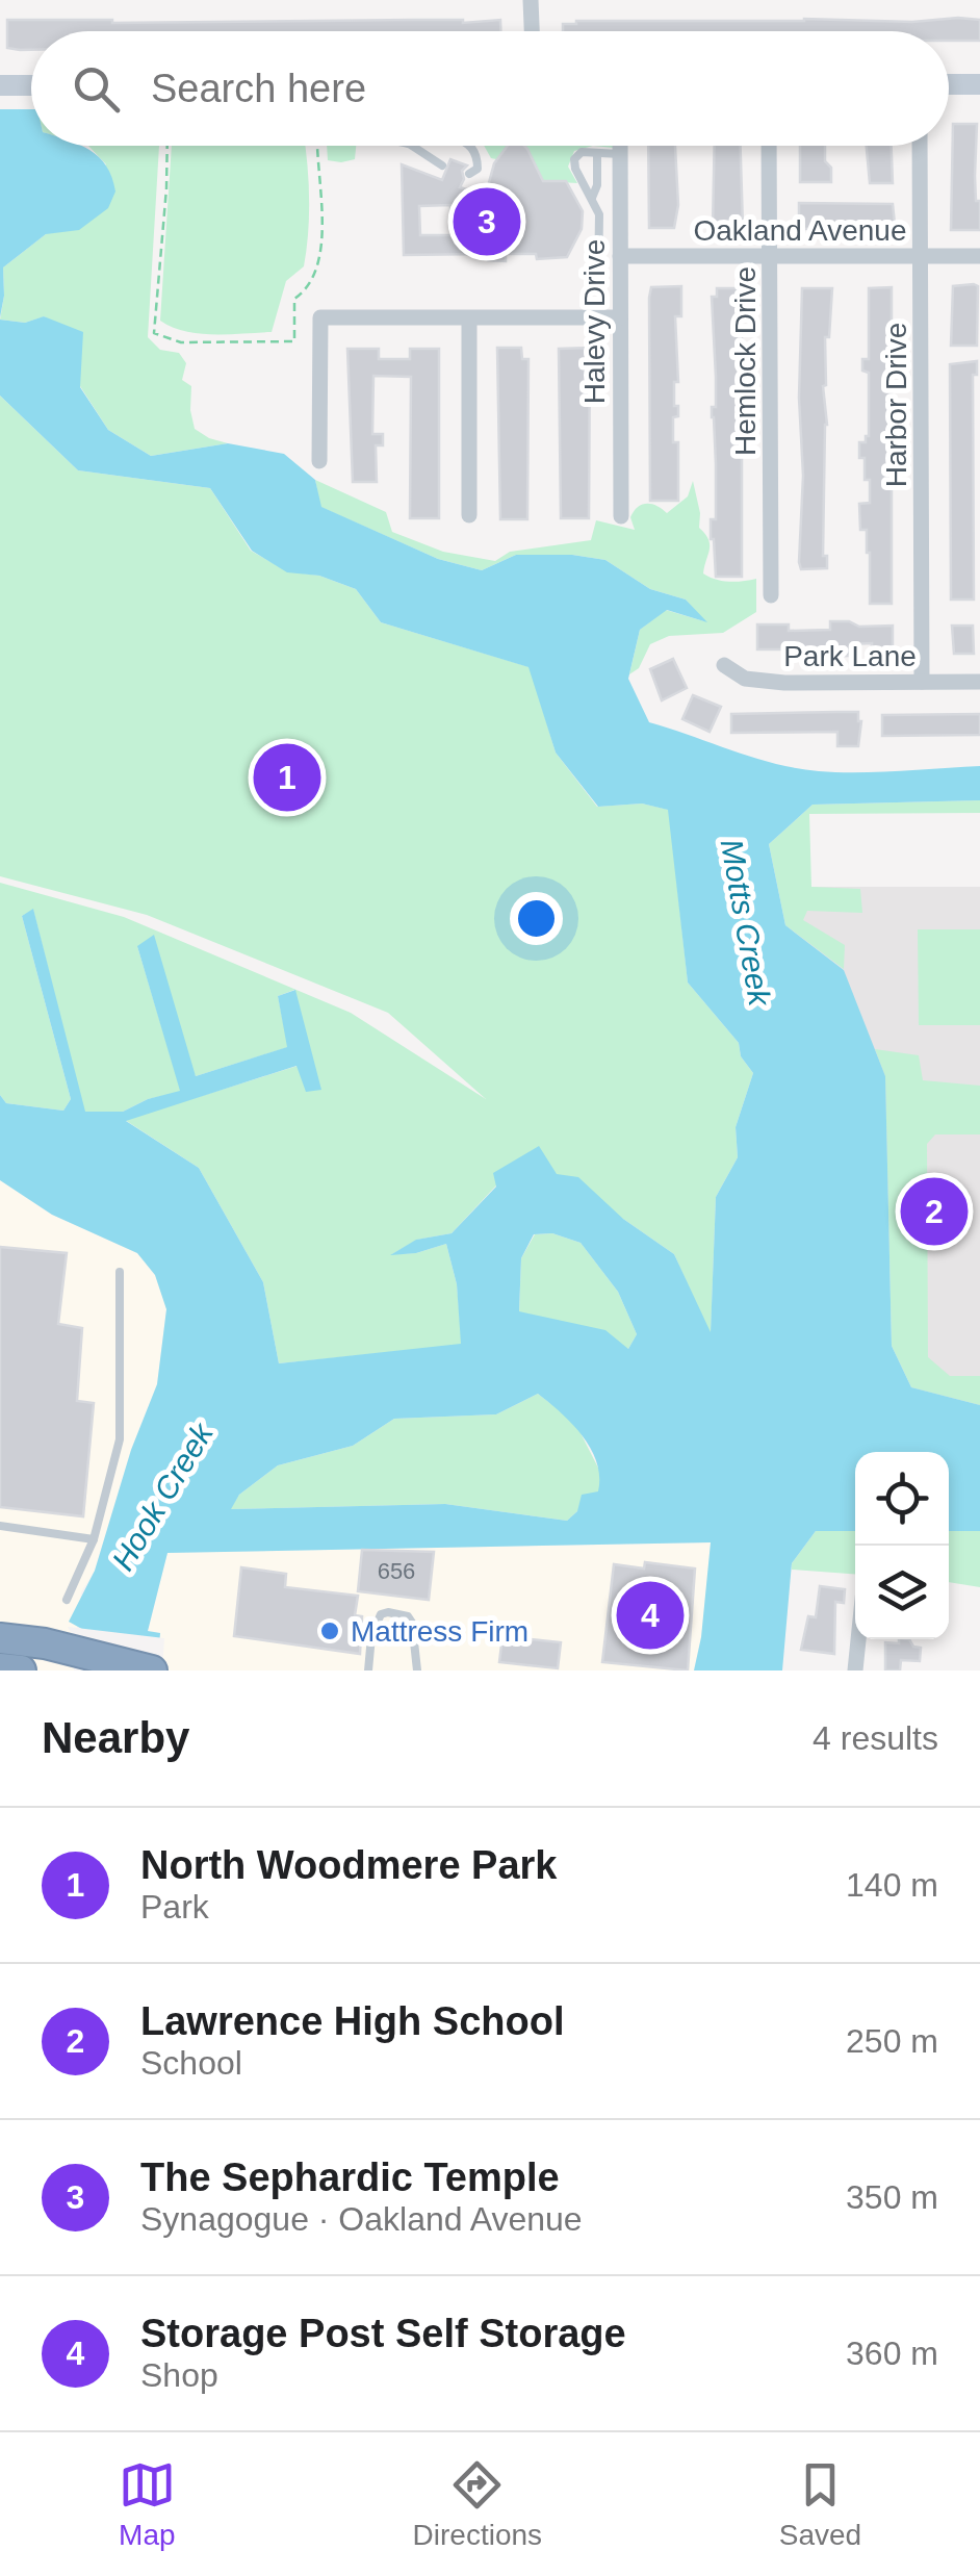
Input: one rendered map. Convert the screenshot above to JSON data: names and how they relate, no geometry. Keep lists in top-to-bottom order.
{
  "streets": {
    "street": [
      "Oakland Avenue",
      "Halevy Drive",
      "Hemlock Drive",
      "Harbor Drive",
      "Park Lane"
    ]
  },
  "crossings": [
    ["Oakland Avenue", "Halevy Drive"],
    ["Oakland Avenue", "Hemlock Drive"],
    ["Oakland Avenue", "Harbor Drive"],
    ["Harbor Drive", "Park Lane"]
  ],
  "water": ["Motts Creek", "Hook Creek"],
  "places": ["Mattress Firm"],
  "house_numbers": ["656"],
  "page": {
    "search": "Search here",
    "pins": [
      "3",
      "1",
      "2",
      "4"
    ],
    "heading": ["Nearby", "4 results"],
    "list": [
      {
        "mark": "1",
        "name": "North Woodmere Park",
        "note": "Park",
        "value": "140 m"
      },
      {
        "mark": "2",
        "name": "Lawrence High School",
        "note": "School",
        "value": "250 m"
      },
      {
        "mark": "3",
        "name": "The Sephardic Temple",
        "note": "Synagogue · Oakland Avenue",
        "value": "350 m"
      },
      {
        "mark": "4",
        "name": "Storage Post Self Storage",
        "note": "Shop",
        "value": "360 m"
      }
    ],
    "nav": ["Map", "Directions", "Saved"]
  }
}
